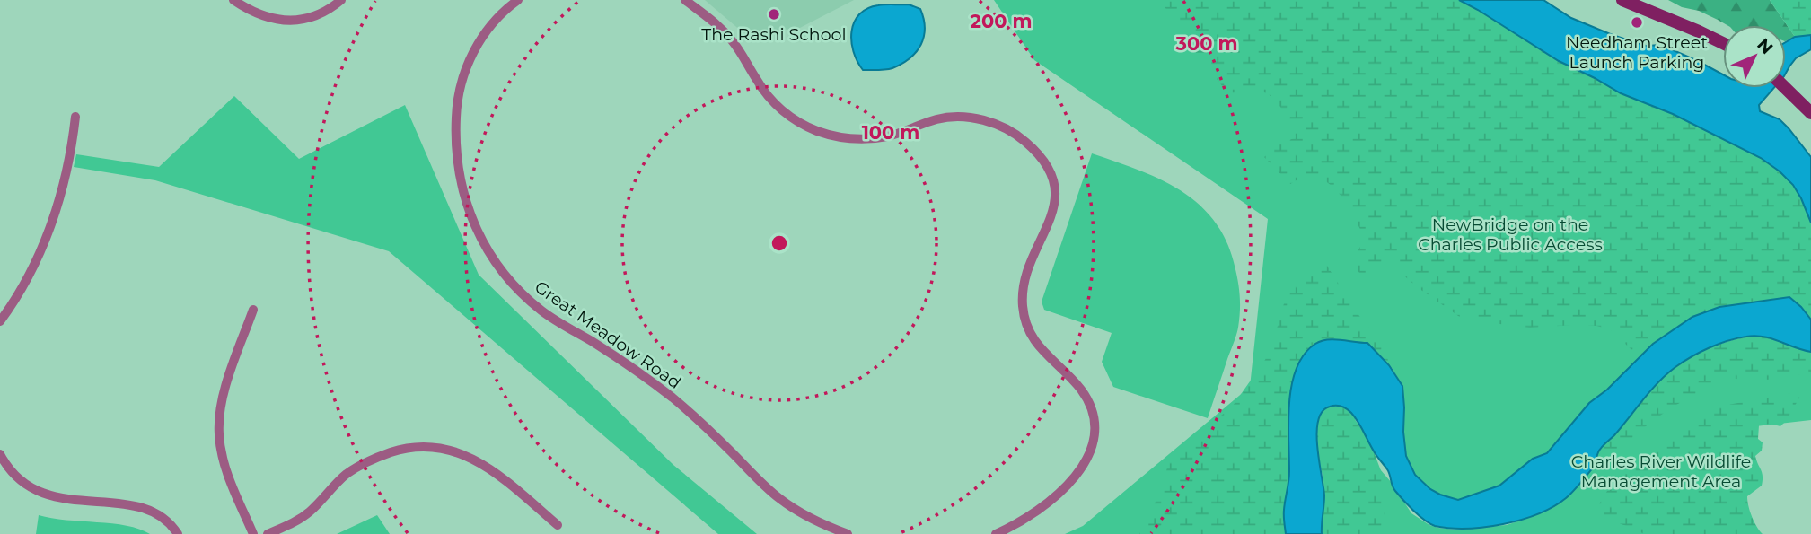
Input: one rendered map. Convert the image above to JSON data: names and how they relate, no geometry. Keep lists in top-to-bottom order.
{
  "streets": {
    "street": ["Great Meadow Road"]
  },
  "parks": ["NewBridge on the Charles Public Access", "Charles River Wildlife Management Area"],
  "places": ["The Rashi School", "Needham Street Launch Parking"],
  "north": "top right",
  "rings": ["200 m", "300 m", "100 m"]
}
